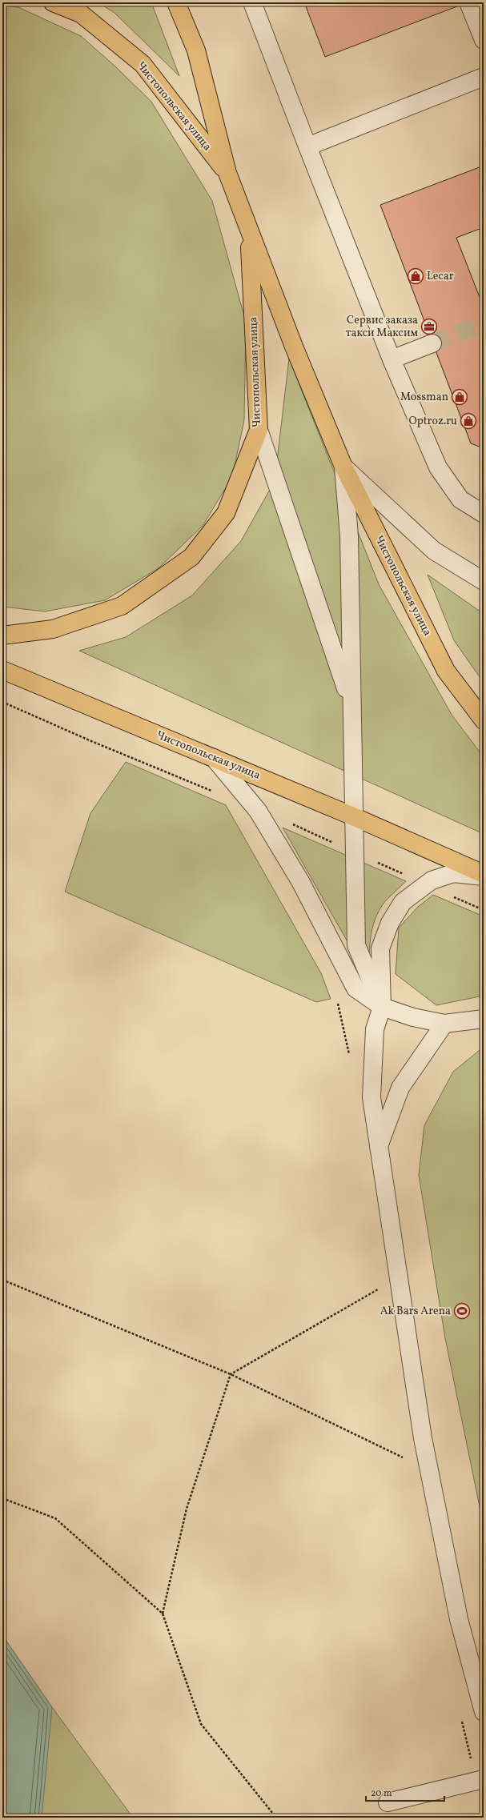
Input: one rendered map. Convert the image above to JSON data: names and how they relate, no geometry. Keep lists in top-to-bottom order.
{
  "streets": {
    "main road": ["Чистопольская улица"]
  },
  "places": {
    "shop": ["Lecar", "Mossman", "Optroz.ru"],
    "office": ["Сервис заказа такси Максим"],
    "sports": ["Ak Bars Arena"]
  },
  "scale_bar": "20 m"
}
